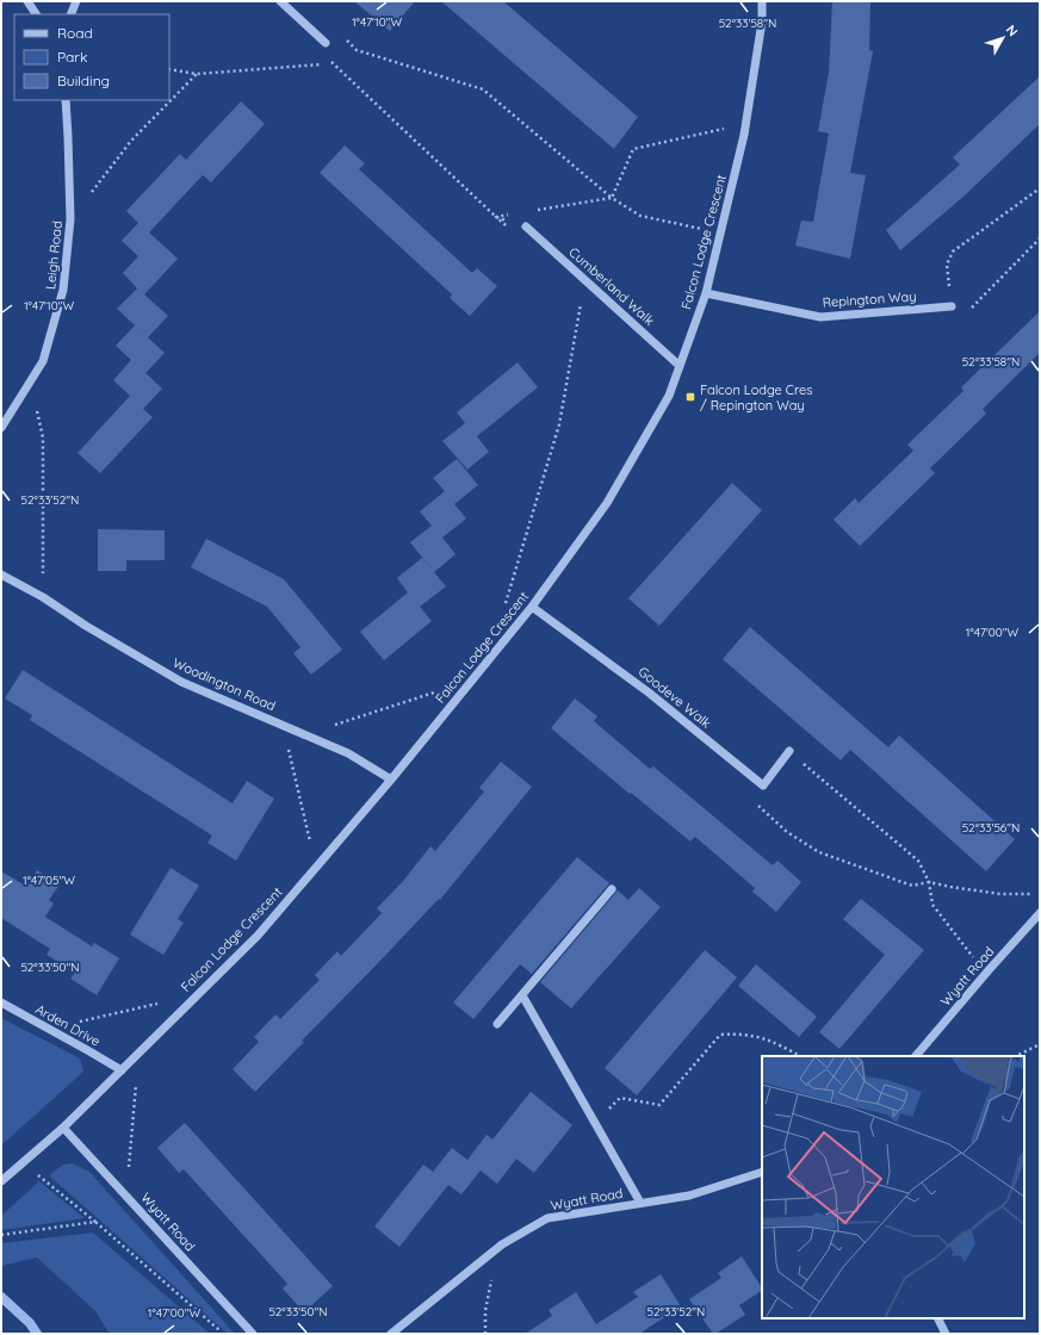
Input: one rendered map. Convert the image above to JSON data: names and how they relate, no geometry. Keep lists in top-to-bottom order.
{
  "streets": {
    "street": [
      "Falcon Lodge Crescent",
      "Leigh Road",
      "Cumberland Walk",
      "Repington Way",
      "Woodington Road",
      "Goodeve Walk",
      "Wyatt Road",
      "Arden Drive"
    ]
  },
  "crossings": [
    ["Falcon Lodge Crescent", "Cumberland Walk"],
    ["Falcon Lodge Crescent", "Repington Way"],
    ["Falcon Lodge Crescent", "Woodington Road"],
    ["Falcon Lodge Crescent", "Goodeve Walk"],
    ["Falcon Lodge Crescent", "Wyatt Road"],
    ["Falcon Lodge Crescent", "Arden Drive"]
  ],
  "places": {
    "transit": ["Falcon Lodge Cres / Repington Way"]
  },
  "legend": ["Road", "Park", "Building"],
  "north": "top right",
  "coordinates": [
    "1°47'10\"W",
    "52°33'58\"N",
    "52°33'52\"N",
    "1°47'00\"W",
    "52°33'56\"N",
    "1°47'05\"W",
    "52°33'50\"N"
  ]
}
